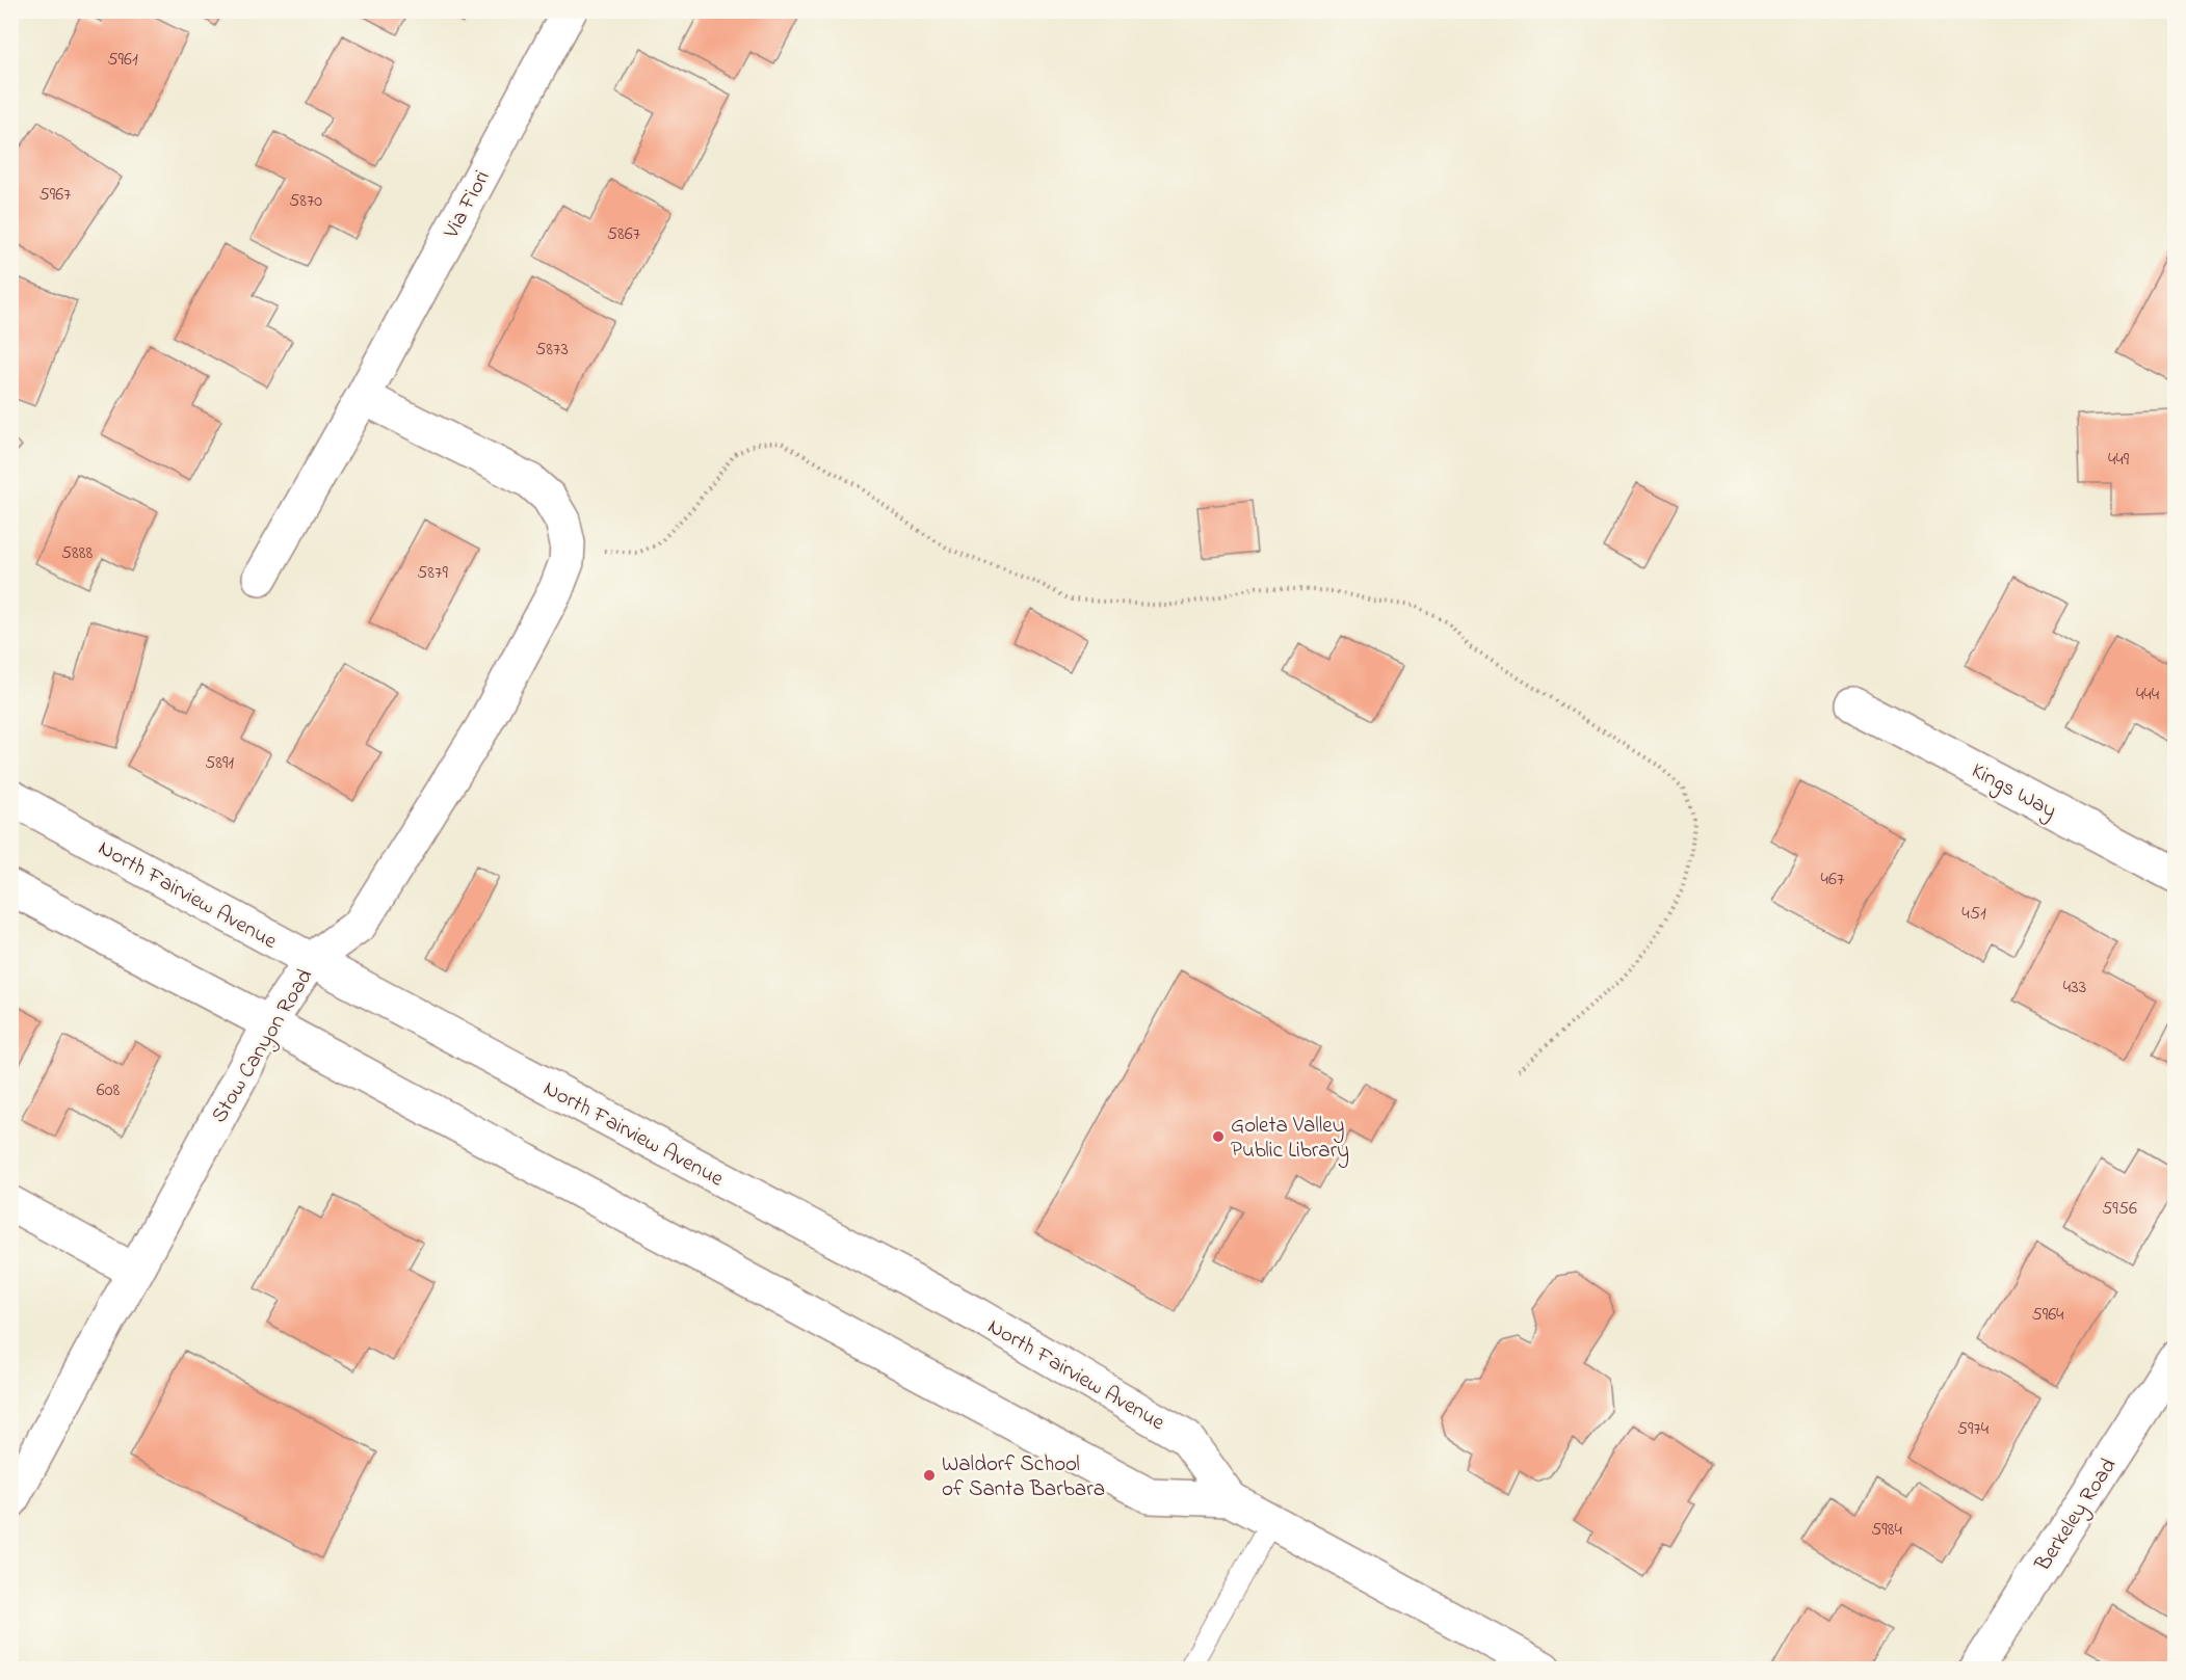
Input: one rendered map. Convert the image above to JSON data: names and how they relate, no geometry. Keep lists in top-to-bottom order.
{
  "streets": {
    "main road": [
      "Via Fiori",
      "Kings Way",
      "North Fairview Avenue",
      "Stow Canyon Road",
      "Berkeley Road"
    ]
  },
  "crossings": [
    ["North Fairview Avenue", "Stow Canyon Road"]
  ],
  "places": ["Goleta Valley Public Library", "Waldorf School of Santa Barbara"],
  "house_numbers": [
    "5961",
    "5967",
    "5870",
    "5867",
    "5873",
    "449",
    "5888",
    "5879",
    "444",
    "5891",
    "467",
    "451",
    "433",
    "608",
    "5956",
    "5964",
    "5974",
    "5984"
  ]
}
